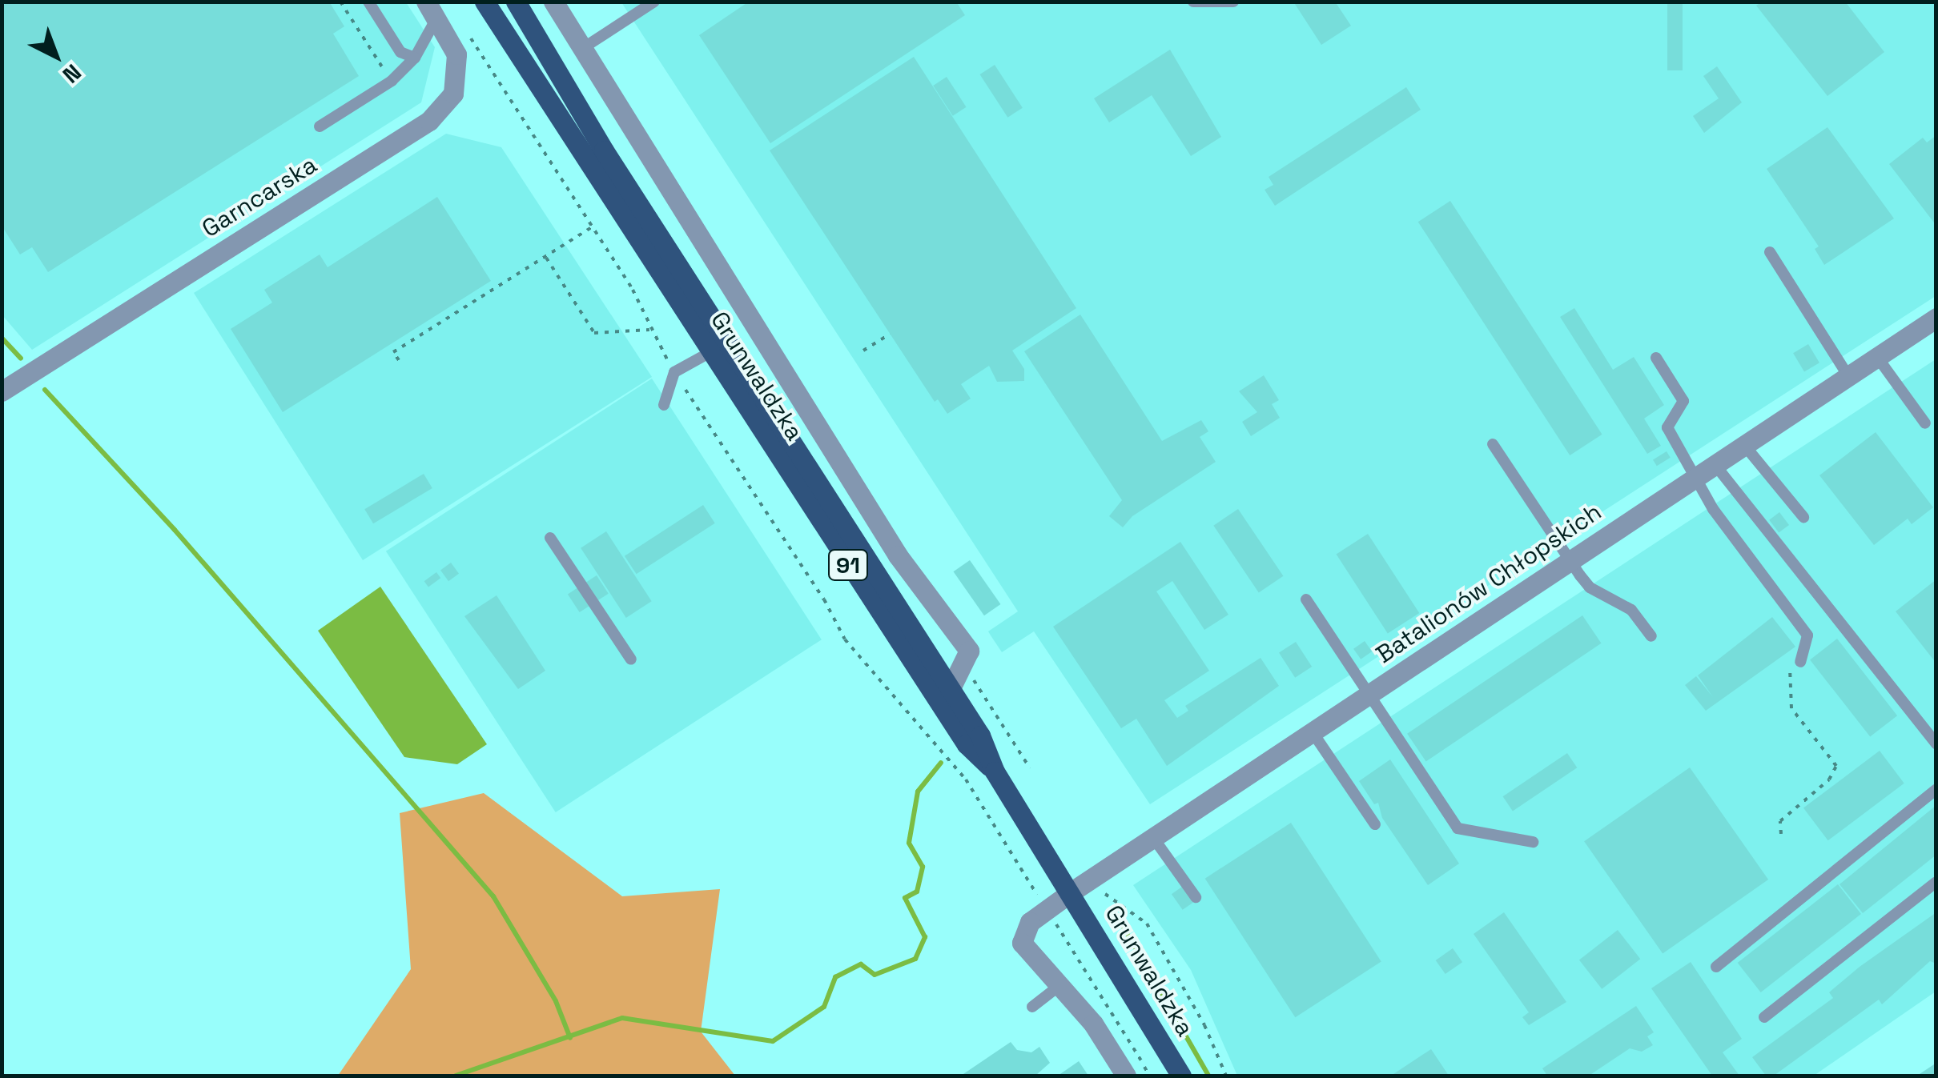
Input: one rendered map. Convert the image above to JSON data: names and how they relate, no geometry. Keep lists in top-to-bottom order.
{
  "streets": {
    "main road": ["Grunwaldzka", "91"],
    "street": ["Garncarska", "Batalionów Chłopskich"]
  },
  "crossings": [
    ["Grunwaldzka", "Batalionów Chłopskich"]
  ],
  "north": "bottom right"
}
